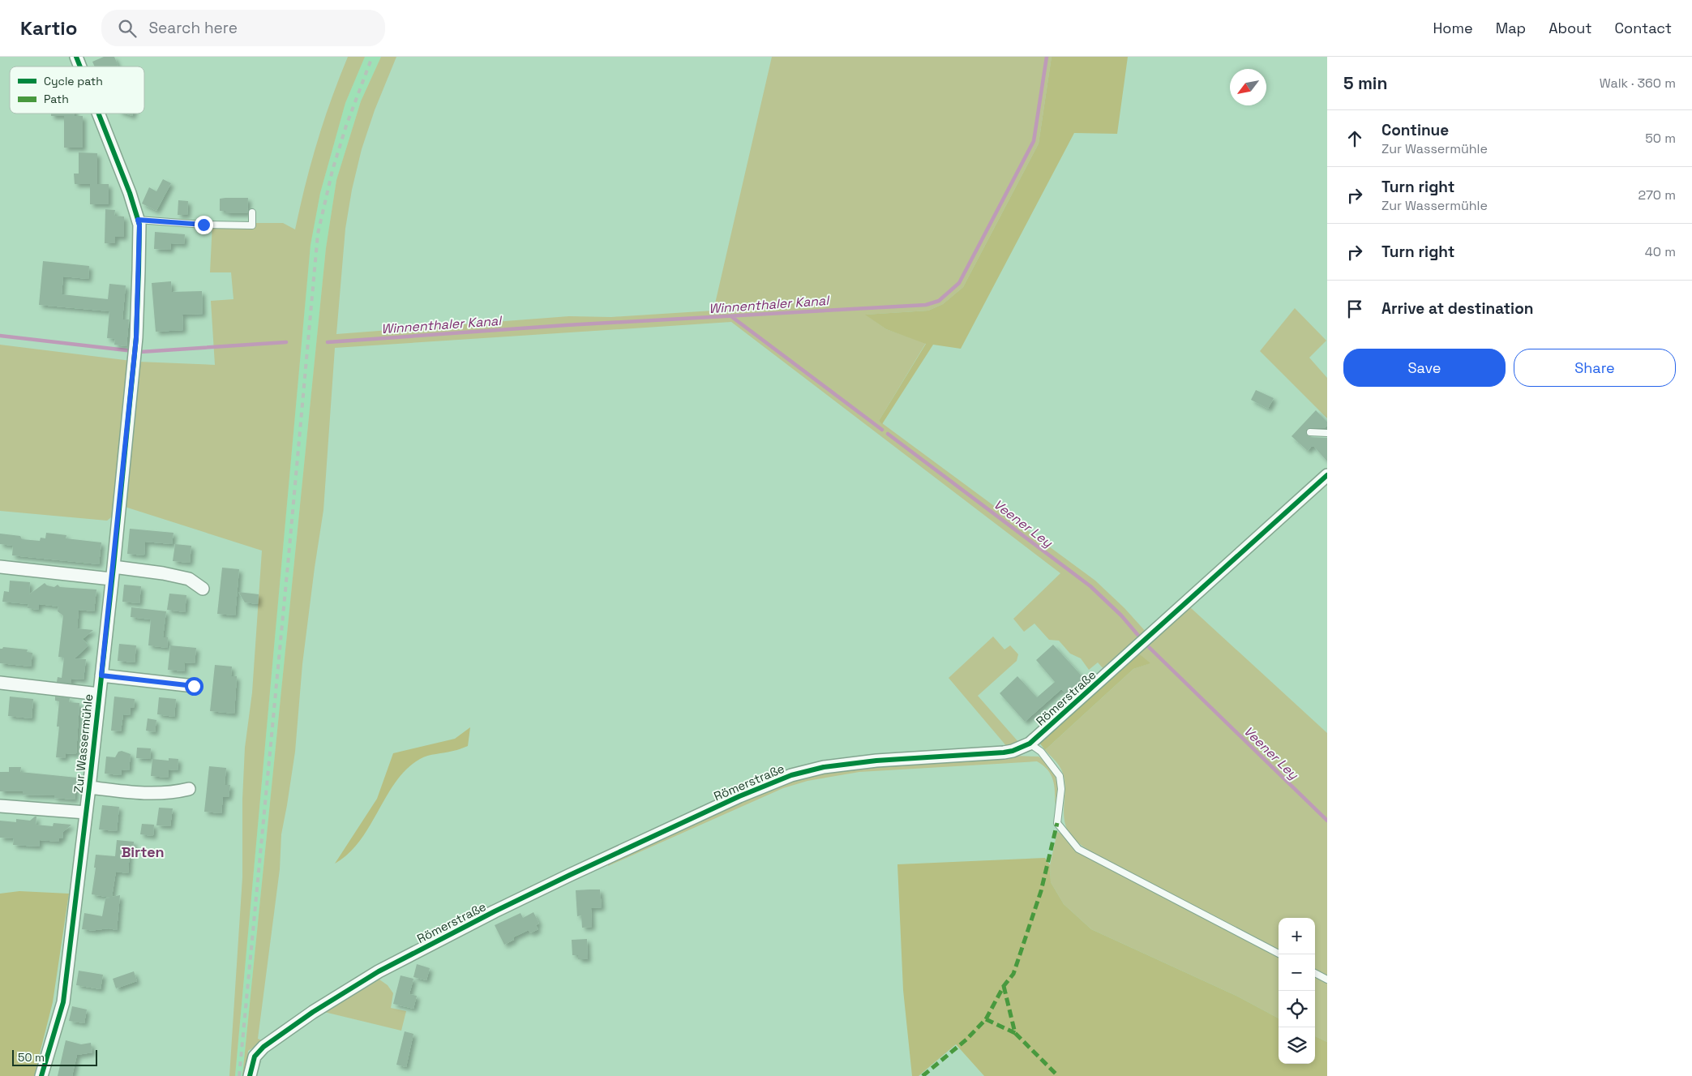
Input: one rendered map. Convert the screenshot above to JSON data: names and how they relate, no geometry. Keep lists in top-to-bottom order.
{
  "streets": {
    "street": ["Römerstraße", "Zur Wassermühle"]
  },
  "districts": ["Birten"],
  "water": ["Winnenthaler Kanal", "Veener Ley"],
  "legend": ["Cycle path", "Path"],
  "scale_bar": "50 m",
  "north": "bottom left",
  "page": {
    "header": "Kartio",
    "search": "Search here",
    "nav": [
      "Home",
      "Map",
      "About",
      "Contact"
    ],
    "heading": ["5 min", "Walk · 360 m"],
    "list": [
      ["Continue", "Zur Wassermühle", "50 m"],
      ["Turn right", "Zur Wassermühle", "270 m"],
      ["Turn right", "40 m"],
      "Arrive at destination"
    ],
    "buttons": ["Save", "Share"],
    "map_buttons": ["+", "−"],
    "scale": "50 m"
  }
}
